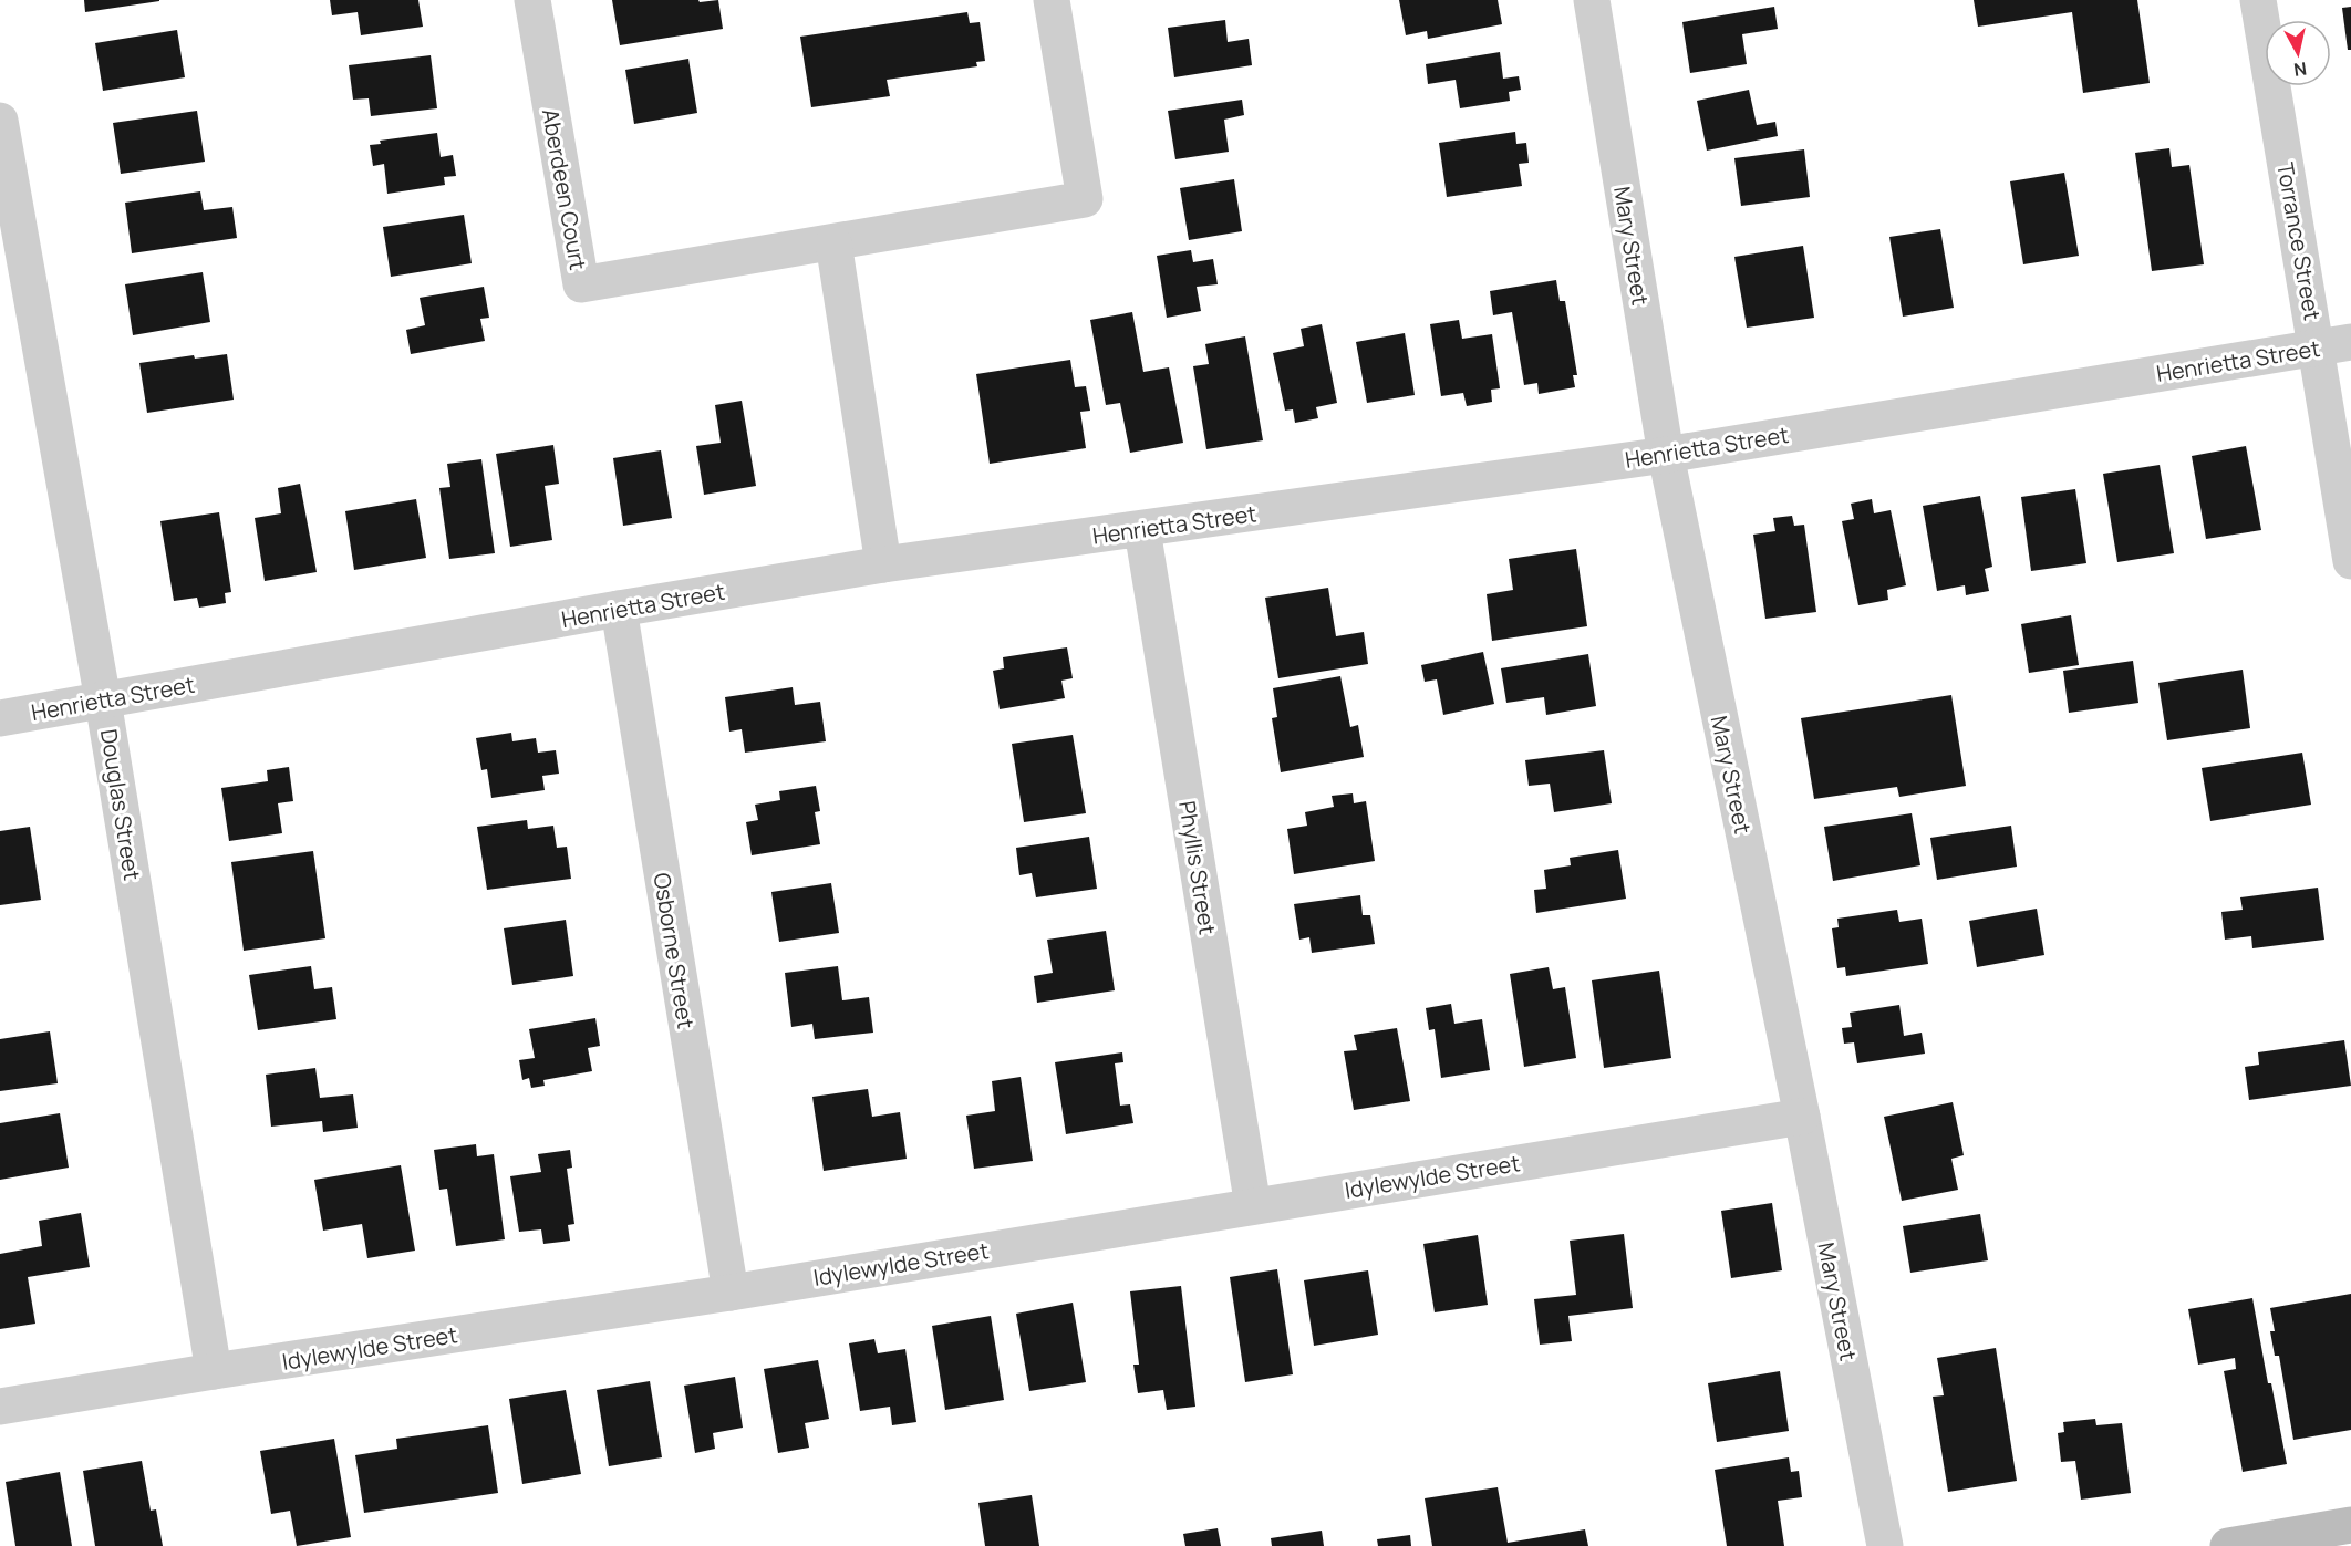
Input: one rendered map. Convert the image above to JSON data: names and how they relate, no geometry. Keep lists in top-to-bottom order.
{
  "streets": {
    "street": [
      "Aberdeen Court",
      "Torrance Street",
      "Mary Street",
      "Henrietta Street",
      "Douglas Street",
      "Phyllis Street",
      "Osborne Street",
      "Idylewylde Street"
    ]
  },
  "crossings": [
    ["Torrance Street", "Henrietta Street"],
    ["Mary Street", "Henrietta Street"],
    ["Mary Street", "Idylewylde Street"],
    ["Henrietta Street", "Douglas Street"],
    ["Henrietta Street", "Phyllis Street"],
    ["Henrietta Street", "Osborne Street"],
    ["Douglas Street", "Idylewylde Street"],
    ["Phyllis Street", "Idylewylde Street"],
    ["Osborne Street", "Idylewylde Street"]
  ],
  "north": "bottom"
}
